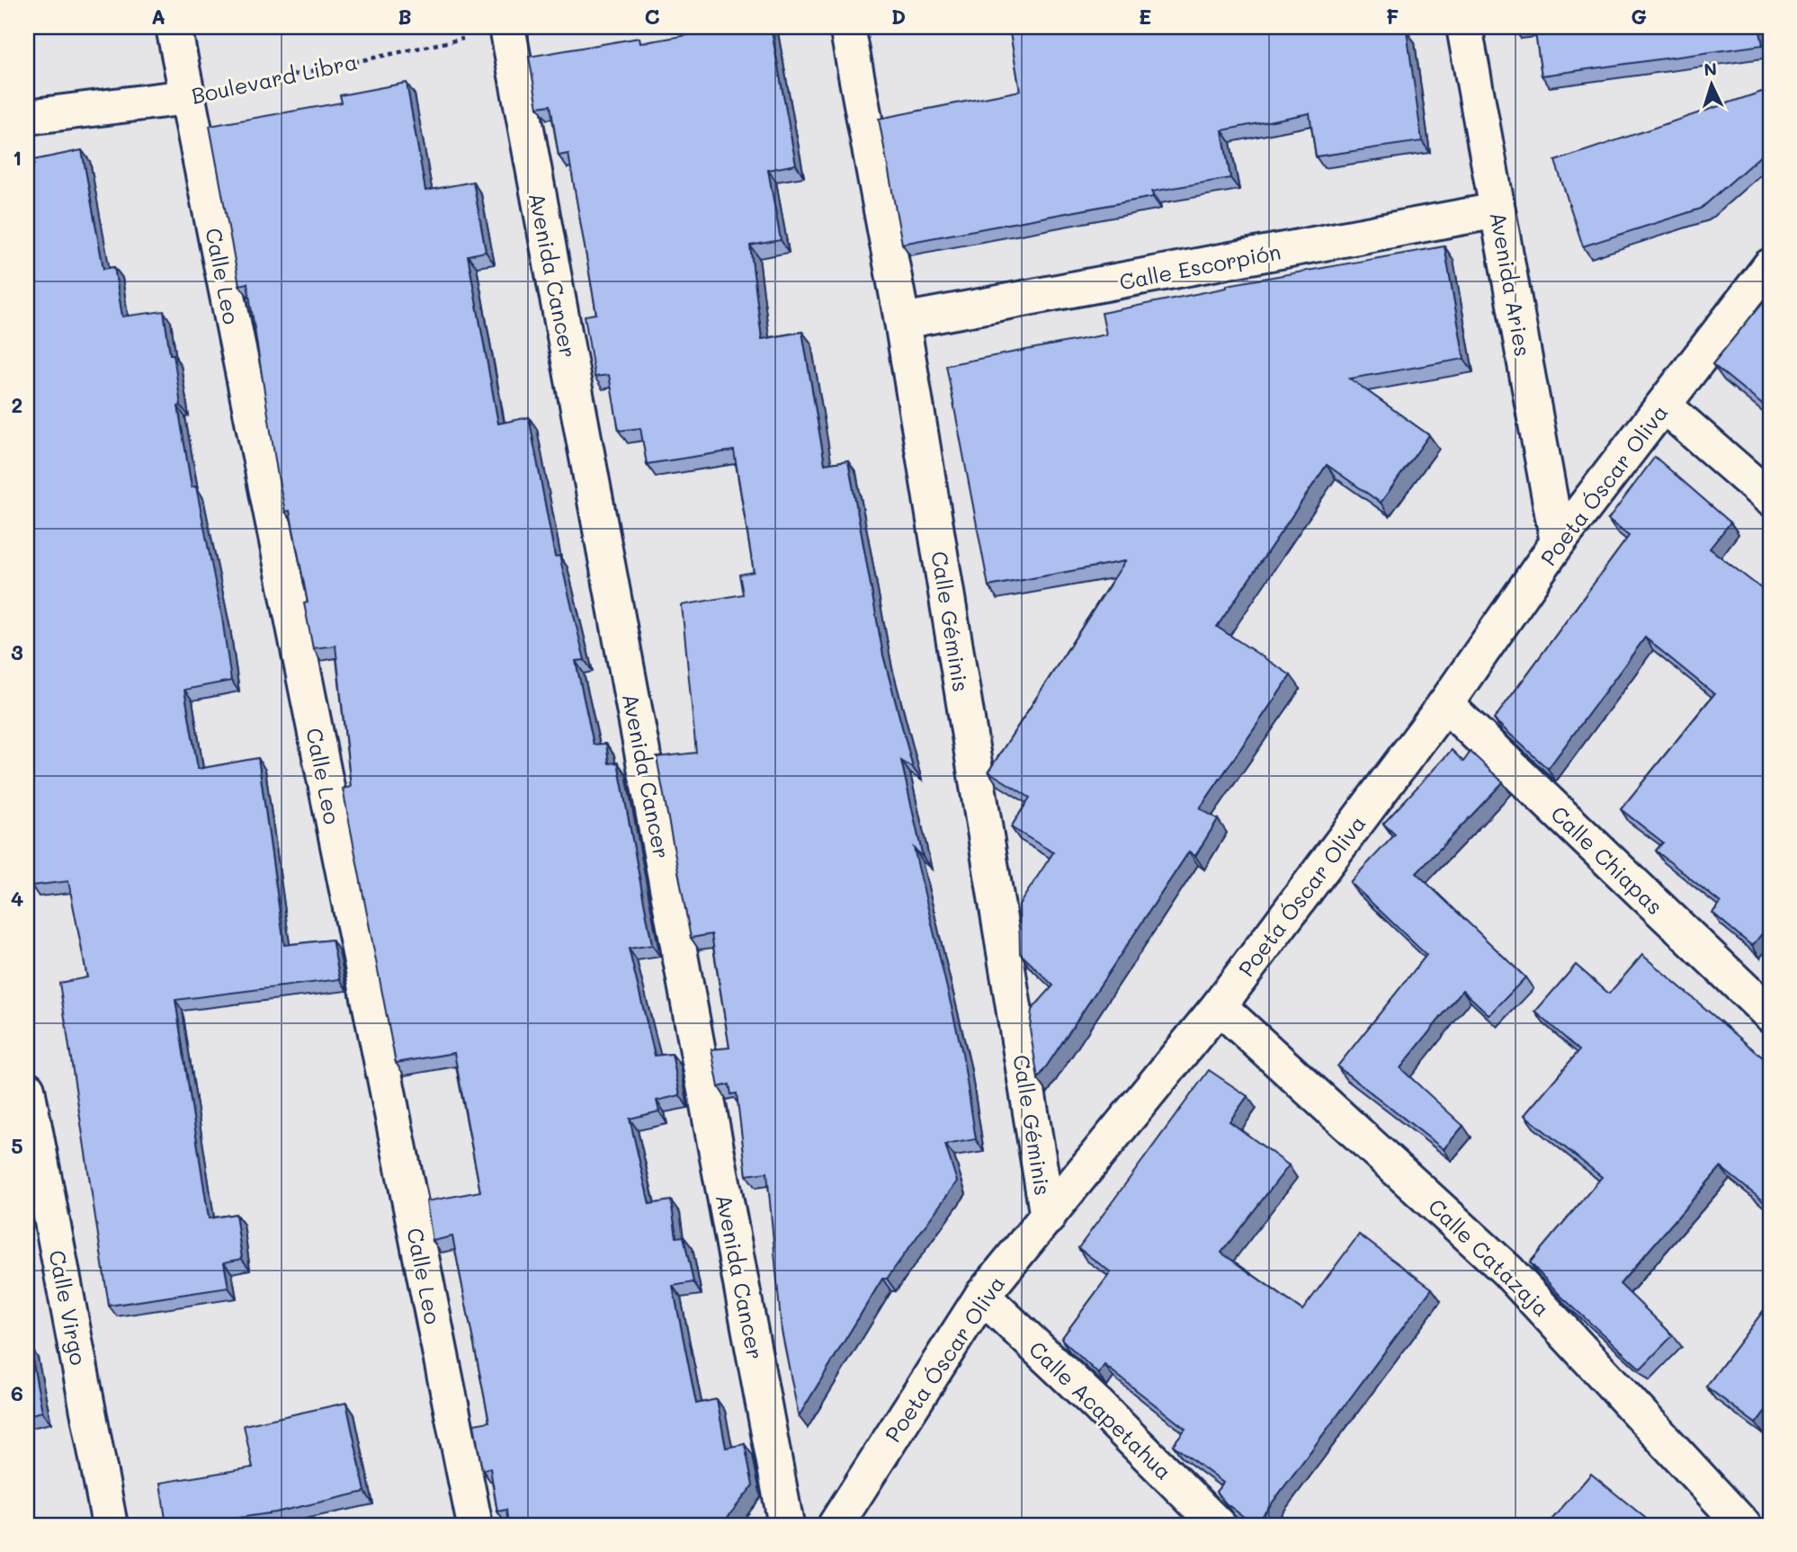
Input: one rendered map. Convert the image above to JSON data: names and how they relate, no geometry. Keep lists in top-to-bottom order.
{
  "streets": {
    "street": [
      "Boulevard Libra",
      "Calle Escorpión",
      "Avenida Cancer",
      "Calle Leo",
      "Avenida Aries",
      "Poeta Óscar Oliva",
      "Calle Géminis",
      "Calle Chiapas",
      "Calle Catazaja",
      "Calle Virgo",
      "Calle Acapetahua"
    ]
  },
  "crossings": [
    ["Boulevard Libra", "Avenida Cancer"],
    ["Boulevard Libra", "Calle Leo"],
    ["Calle Escorpión", "Avenida Aries"],
    ["Calle Escorpión", "Calle Géminis"],
    ["Avenida Aries", "Poeta Óscar Oliva"],
    ["Poeta Óscar Oliva", "Calle Géminis"],
    ["Poeta Óscar Oliva", "Calle Chiapas"],
    ["Poeta Óscar Oliva", "Calle Catazaja"],
    ["Poeta Óscar Oliva", "Calle Acapetahua"]
  ],
  "north": "top",
  "grid": {
    "columns": [
      "A",
      "B",
      "C",
      "D",
      "E",
      "F",
      "G"
    ],
    "rows": [
      "1",
      "2",
      "3",
      "4",
      "5",
      "6"
    ]
  }
}
